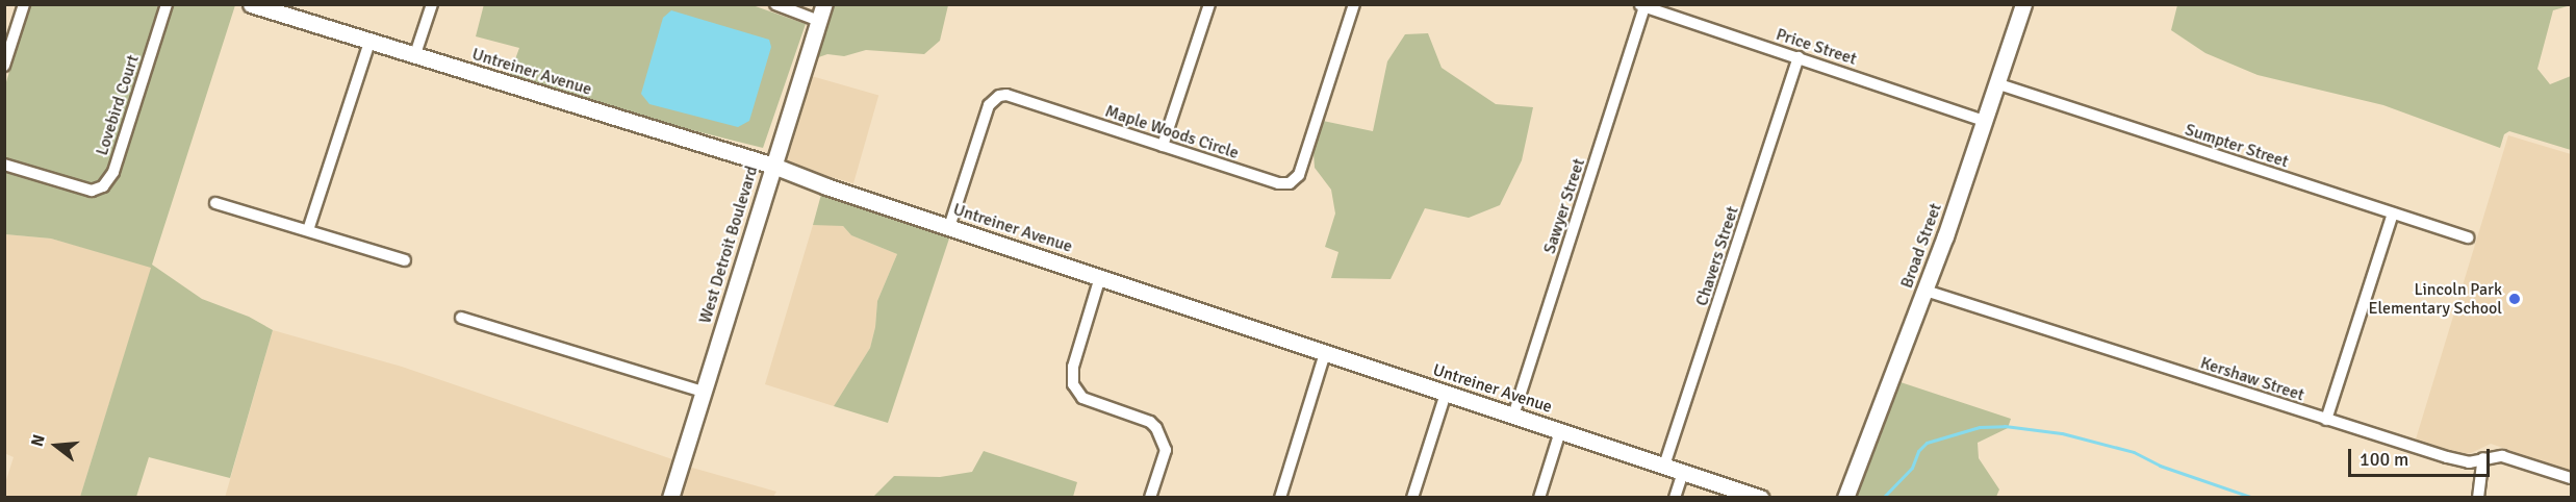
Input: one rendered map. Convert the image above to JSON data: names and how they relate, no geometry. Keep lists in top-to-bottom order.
{
  "streets": {
    "street": [
      "Price Street",
      "Untreiner Avenue",
      "Lovebird Court",
      "Maple Woods Circle",
      "Sumpter Street",
      "Sawyer Street",
      "West Detroit Boulevard",
      "Broad Street",
      "Chavers Street",
      "Kershaw Street"
    ]
  },
  "crossings": [
    ["Price Street", "Sawyer Street"],
    ["Price Street", "Broad Street"],
    ["Price Street", "Chavers Street"],
    ["Untreiner Avenue", "Maple Woods Circle"],
    ["Untreiner Avenue", "Sawyer Street"],
    ["Untreiner Avenue", "West Detroit Boulevard"],
    ["Untreiner Avenue", "Chavers Street"],
    ["Sumpter Street", "Broad Street"],
    ["Broad Street", "Kershaw Street"]
  ],
  "places": ["Lincoln Park Elementary School"],
  "scale_bar": "100 m",
  "north": "left"
}
